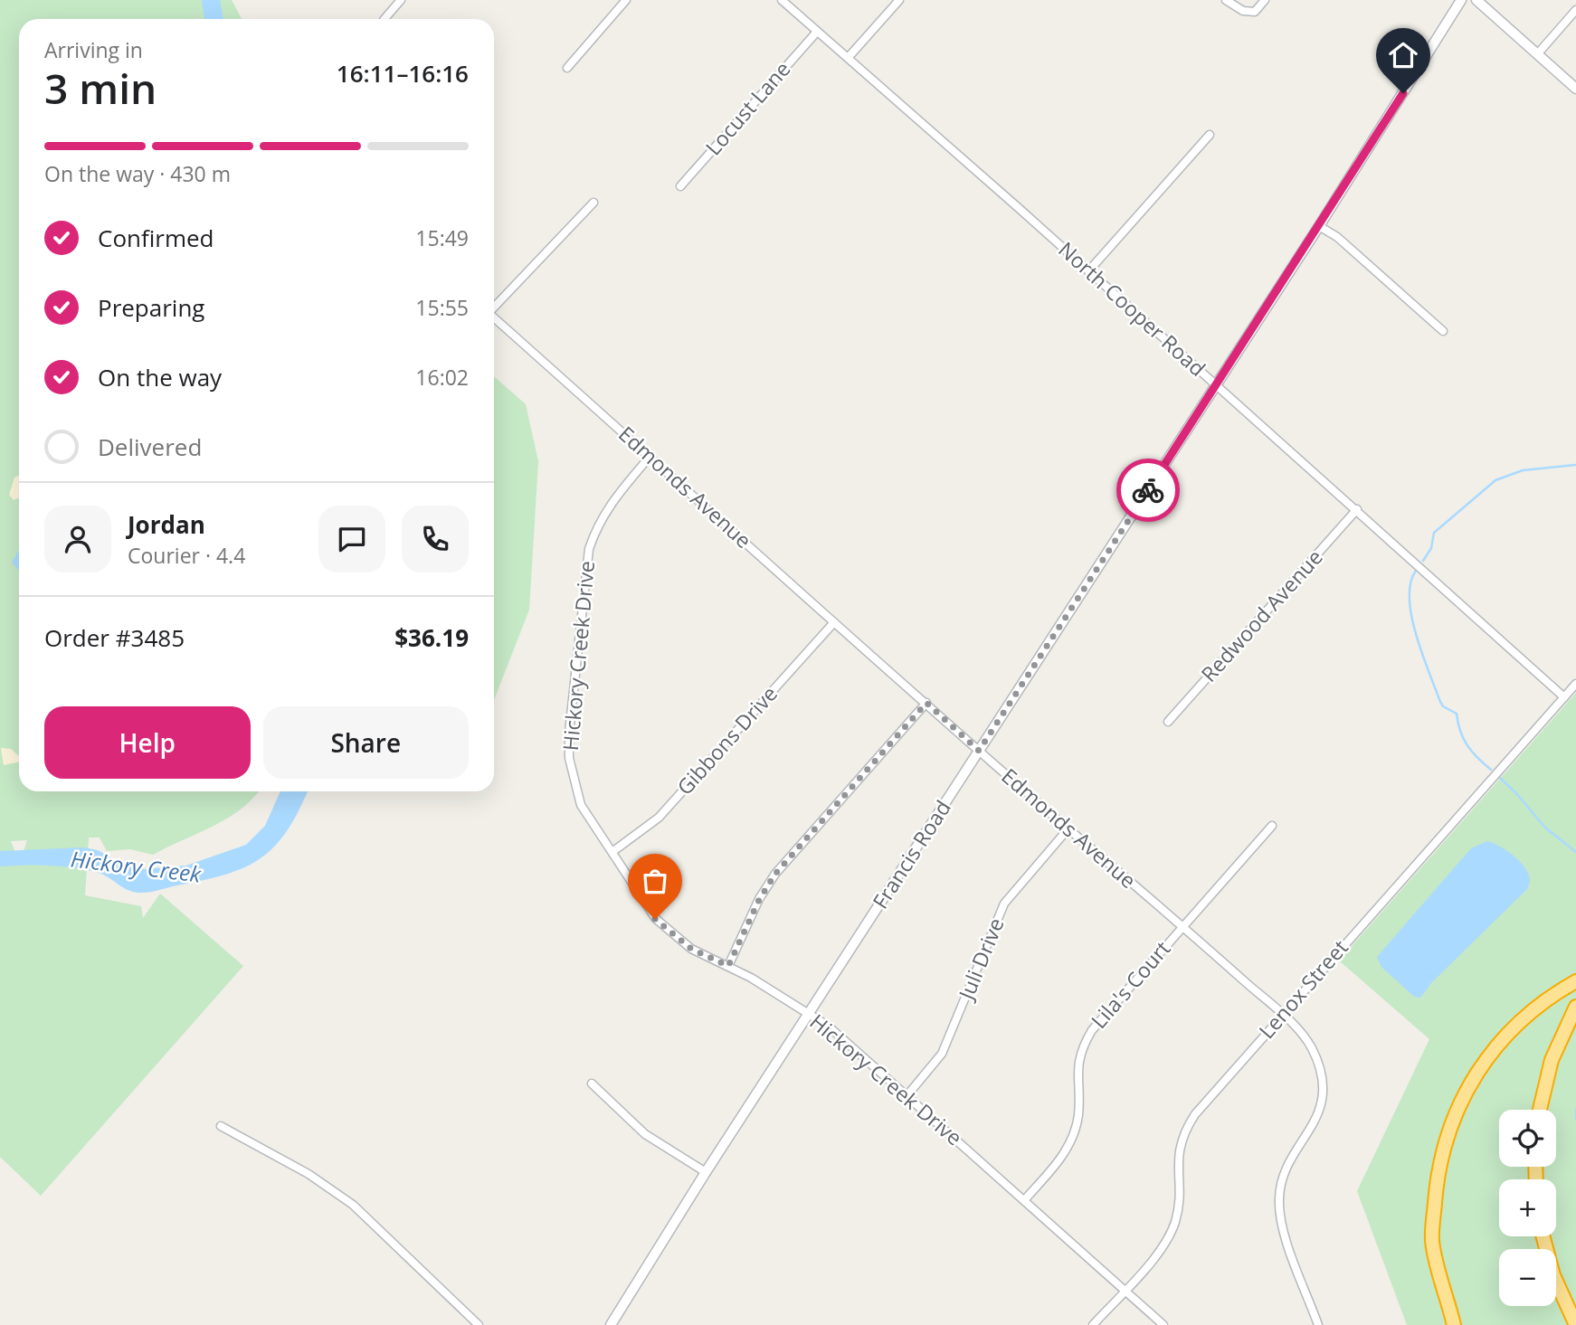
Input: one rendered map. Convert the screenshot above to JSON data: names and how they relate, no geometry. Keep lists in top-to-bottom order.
{
  "streets": {
    "street": [
      "Locust Lane",
      "North Cooper Road",
      "Edmonds Avenue",
      "Redwood Avenue",
      "Hickory Creek Drive",
      "Gibbons Drive",
      "Francis Road",
      "Juli Drive",
      "Lila's Court",
      "Lenox Street"
    ]
  },
  "crossings": [
    ["Locust Lane", "North Cooper Road"],
    ["North Cooper Road", "Redwood Avenue"],
    ["North Cooper Road", "Francis Road"],
    ["North Cooper Road", "Lenox Street"],
    ["Edmonds Avenue", "Hickory Creek Drive"],
    ["Edmonds Avenue", "Gibbons Drive"],
    ["Edmonds Avenue", "Francis Road"],
    ["Edmonds Avenue", "Juli Drive"],
    ["Edmonds Avenue", "Lila's Court"],
    ["Edmonds Avenue", "Lenox Street"],
    ["Hickory Creek Drive", "Gibbons Drive"],
    ["Hickory Creek Drive", "Francis Road"],
    ["Hickory Creek Drive", "Juli Drive"],
    ["Hickory Creek Drive", "Lila's Court"],
    ["Hickory Creek Drive", "Lenox Street"]
  ],
  "water": ["Hickory Creek"],
  "page": {
    "heading": ["3 min", "Arriving in", "16:11–16:16"],
    "panel": [
      "Jordan",
      "Courier · 4.4",
      "Order #3485",
      "$36.19"
    ],
    "bar": "On the way · 430 m",
    "list": [
      ["Confirmed", "15:49"],
      ["Preparing", "15:55"],
      ["On the way", "16:02"],
      "Delivered"
    ],
    "buttons": ["Help", "Share"],
    "map_buttons": ["+", "−"]
  }
}
